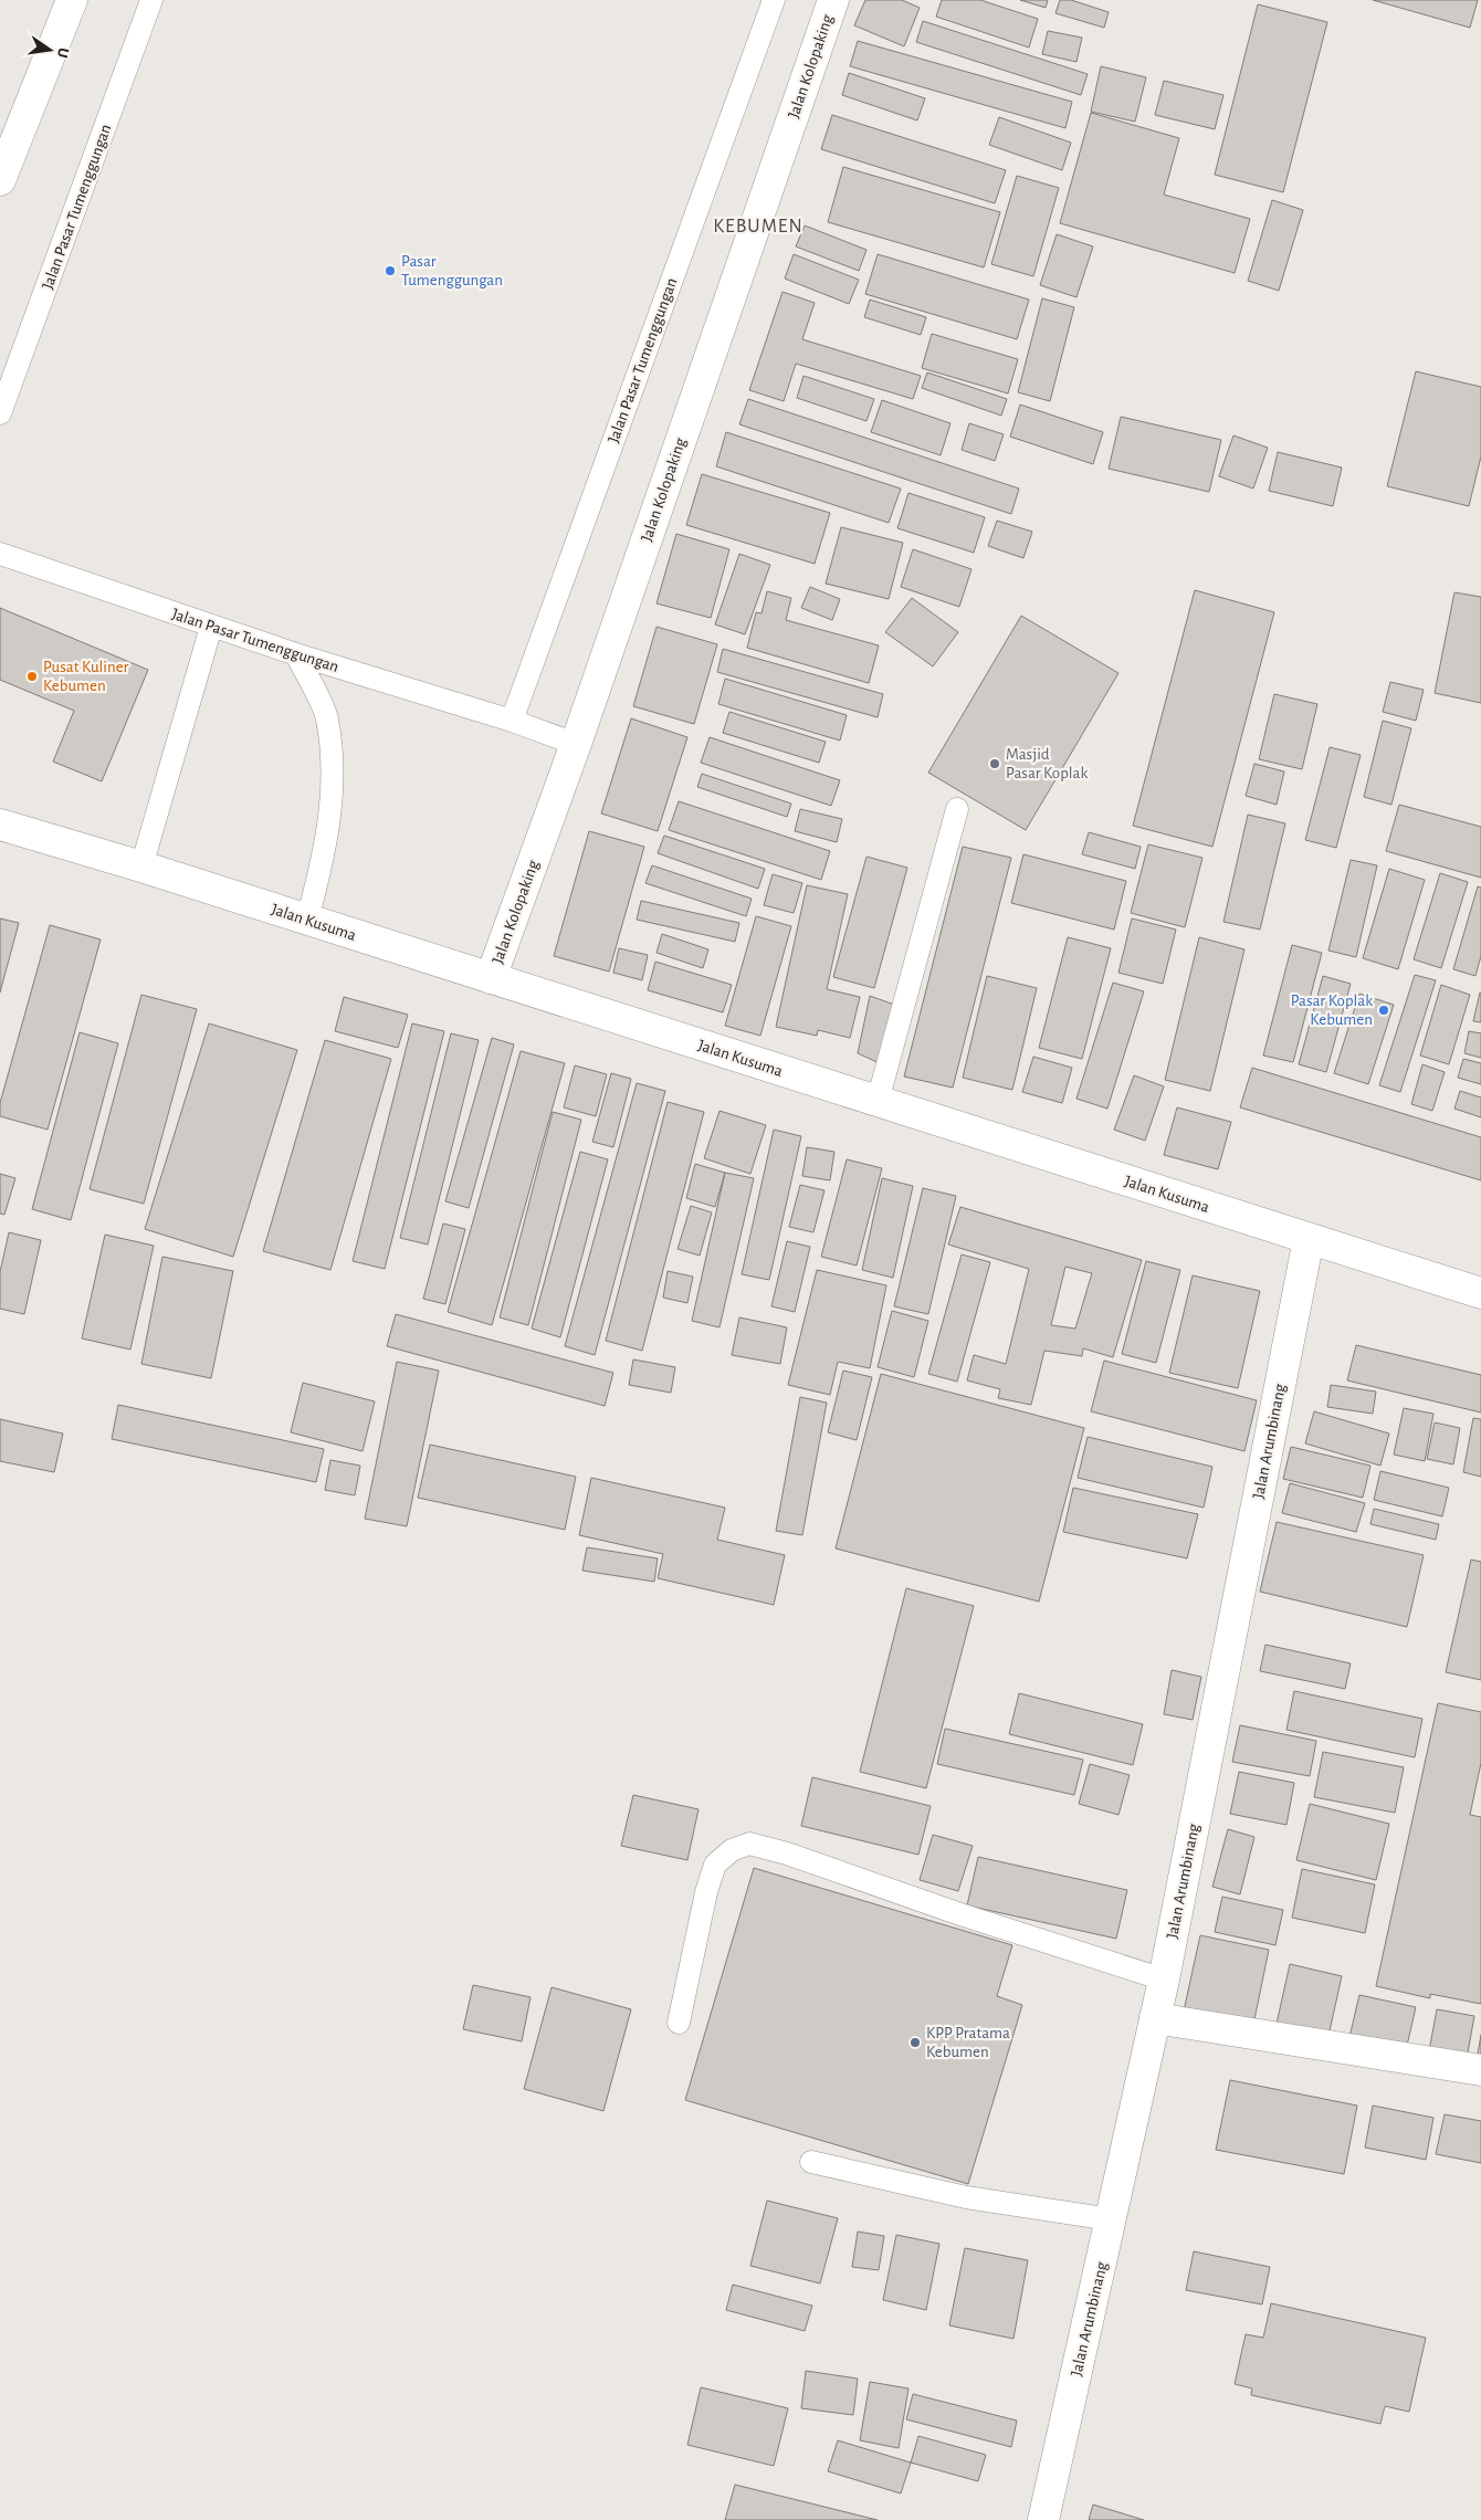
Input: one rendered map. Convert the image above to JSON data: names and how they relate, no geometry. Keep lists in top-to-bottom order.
{
  "streets": {
    "main road": ["Jalan Kolopaking", "Jalan Kusuma", "Jalan Arumbinang"],
    "lane": ["Jalan Pasar Tumenggungan"]
  },
  "crossings": [
    ["Jalan Kolopaking", "Jalan Pasar Tumenggungan"],
    ["Jalan Kolopaking", "Jalan Kusuma"],
    ["Jalan Kusuma", "Jalan Arumbinang"]
  ],
  "districts": ["KEBUMEN"],
  "places": [
    "Pasar Tumenggungan",
    "Pusat Kuliner Kebumen",
    "Masjid Pasar Koplak",
    "Pasar Koplak Kebumen",
    "KPP Pratama Kebumen"
  ],
  "north": "right"
}
